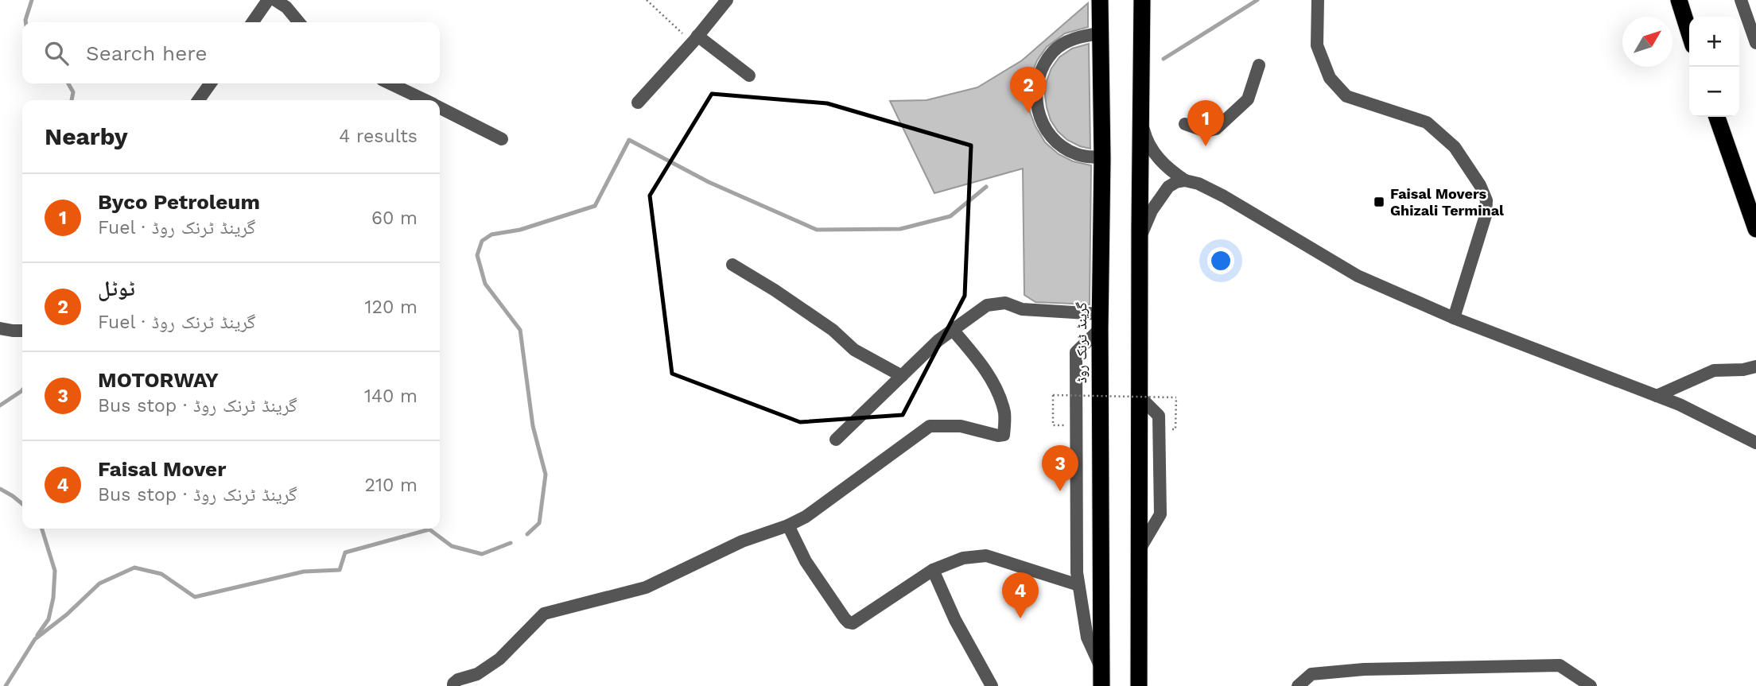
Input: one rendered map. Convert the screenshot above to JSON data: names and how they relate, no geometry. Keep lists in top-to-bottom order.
{
  "streets": {
    "highway": ["گرینڈ ٹرنک روڈ"]
  },
  "places": {
    "transit": ["Faisal Movers Ghizali Terminal"]
  },
  "north": "top right",
  "page": {
    "map_buttons": ["+", "−"],
    "search": "Search here",
    "pins": [
      "2",
      "1",
      "3",
      "4"
    ],
    "heading": ["Nearby", "4 results"],
    "list": [
      {
        "mark": "1",
        "name": "Byco Petroleum",
        "note": "Fuel · گرینڈ ٹرنک روڈ",
        "value": "60 m"
      },
      {
        "mark": "2",
        "name": "ٹوٹل",
        "note": "Fuel · گرینڈ ٹرنک روڈ",
        "value": "120 m"
      },
      {
        "mark": "3",
        "name": "MOTORWAY",
        "note": "Bus stop · گرینڈ ٹرنک روڈ",
        "value": "140 m"
      },
      {
        "mark": "4",
        "name": "Faisal Mover",
        "note": "Bus stop · گرینڈ ٹرنک روڈ",
        "value": "210 m"
      }
    ]
  }
}
